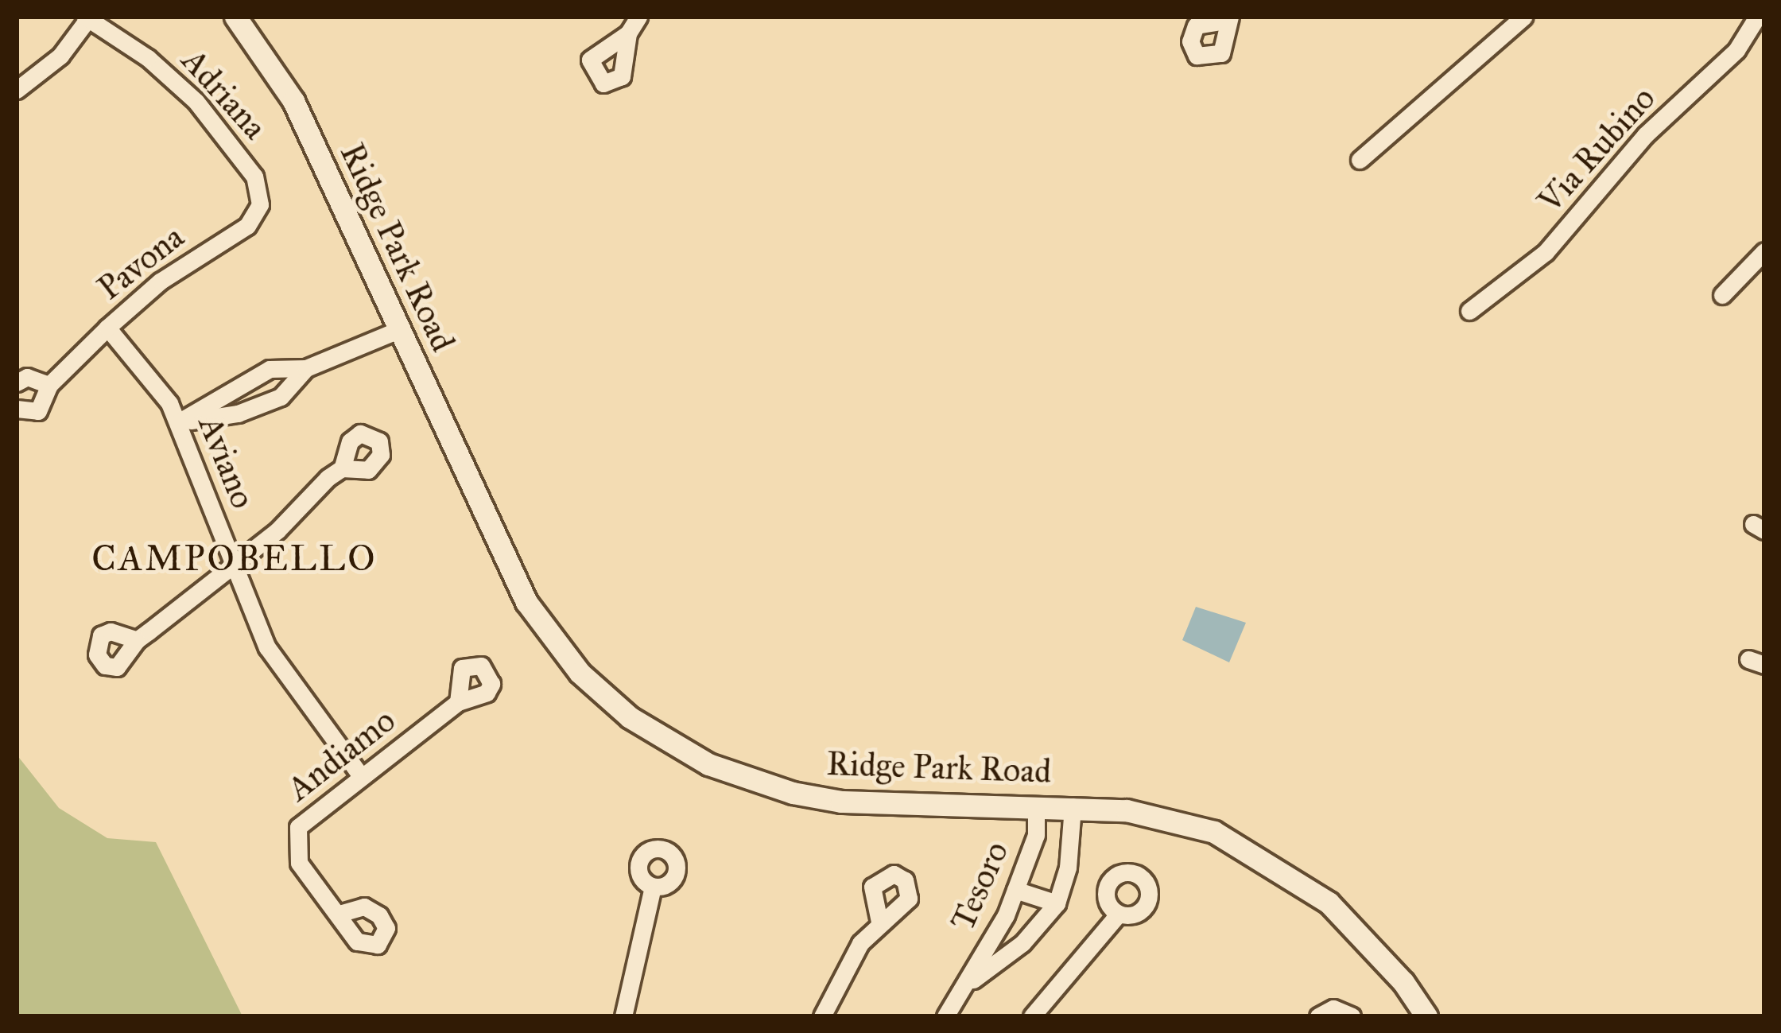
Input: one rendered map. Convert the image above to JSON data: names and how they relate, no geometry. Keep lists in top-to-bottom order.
{
  "streets": {
    "street": [
      "Adriana",
      "Via Rubino",
      "Ridge Park Road",
      "Pavona",
      "Aviano",
      "Andiamo",
      "Tesoro"
    ]
  },
  "crossings": [
    ["Adriana", "Pavona"],
    ["Ridge Park Road", "Tesoro"],
    ["Pavona", "Aviano"],
    ["Aviano", "Andiamo"]
  ],
  "districts": ["CAMPOBELLO"]
}
